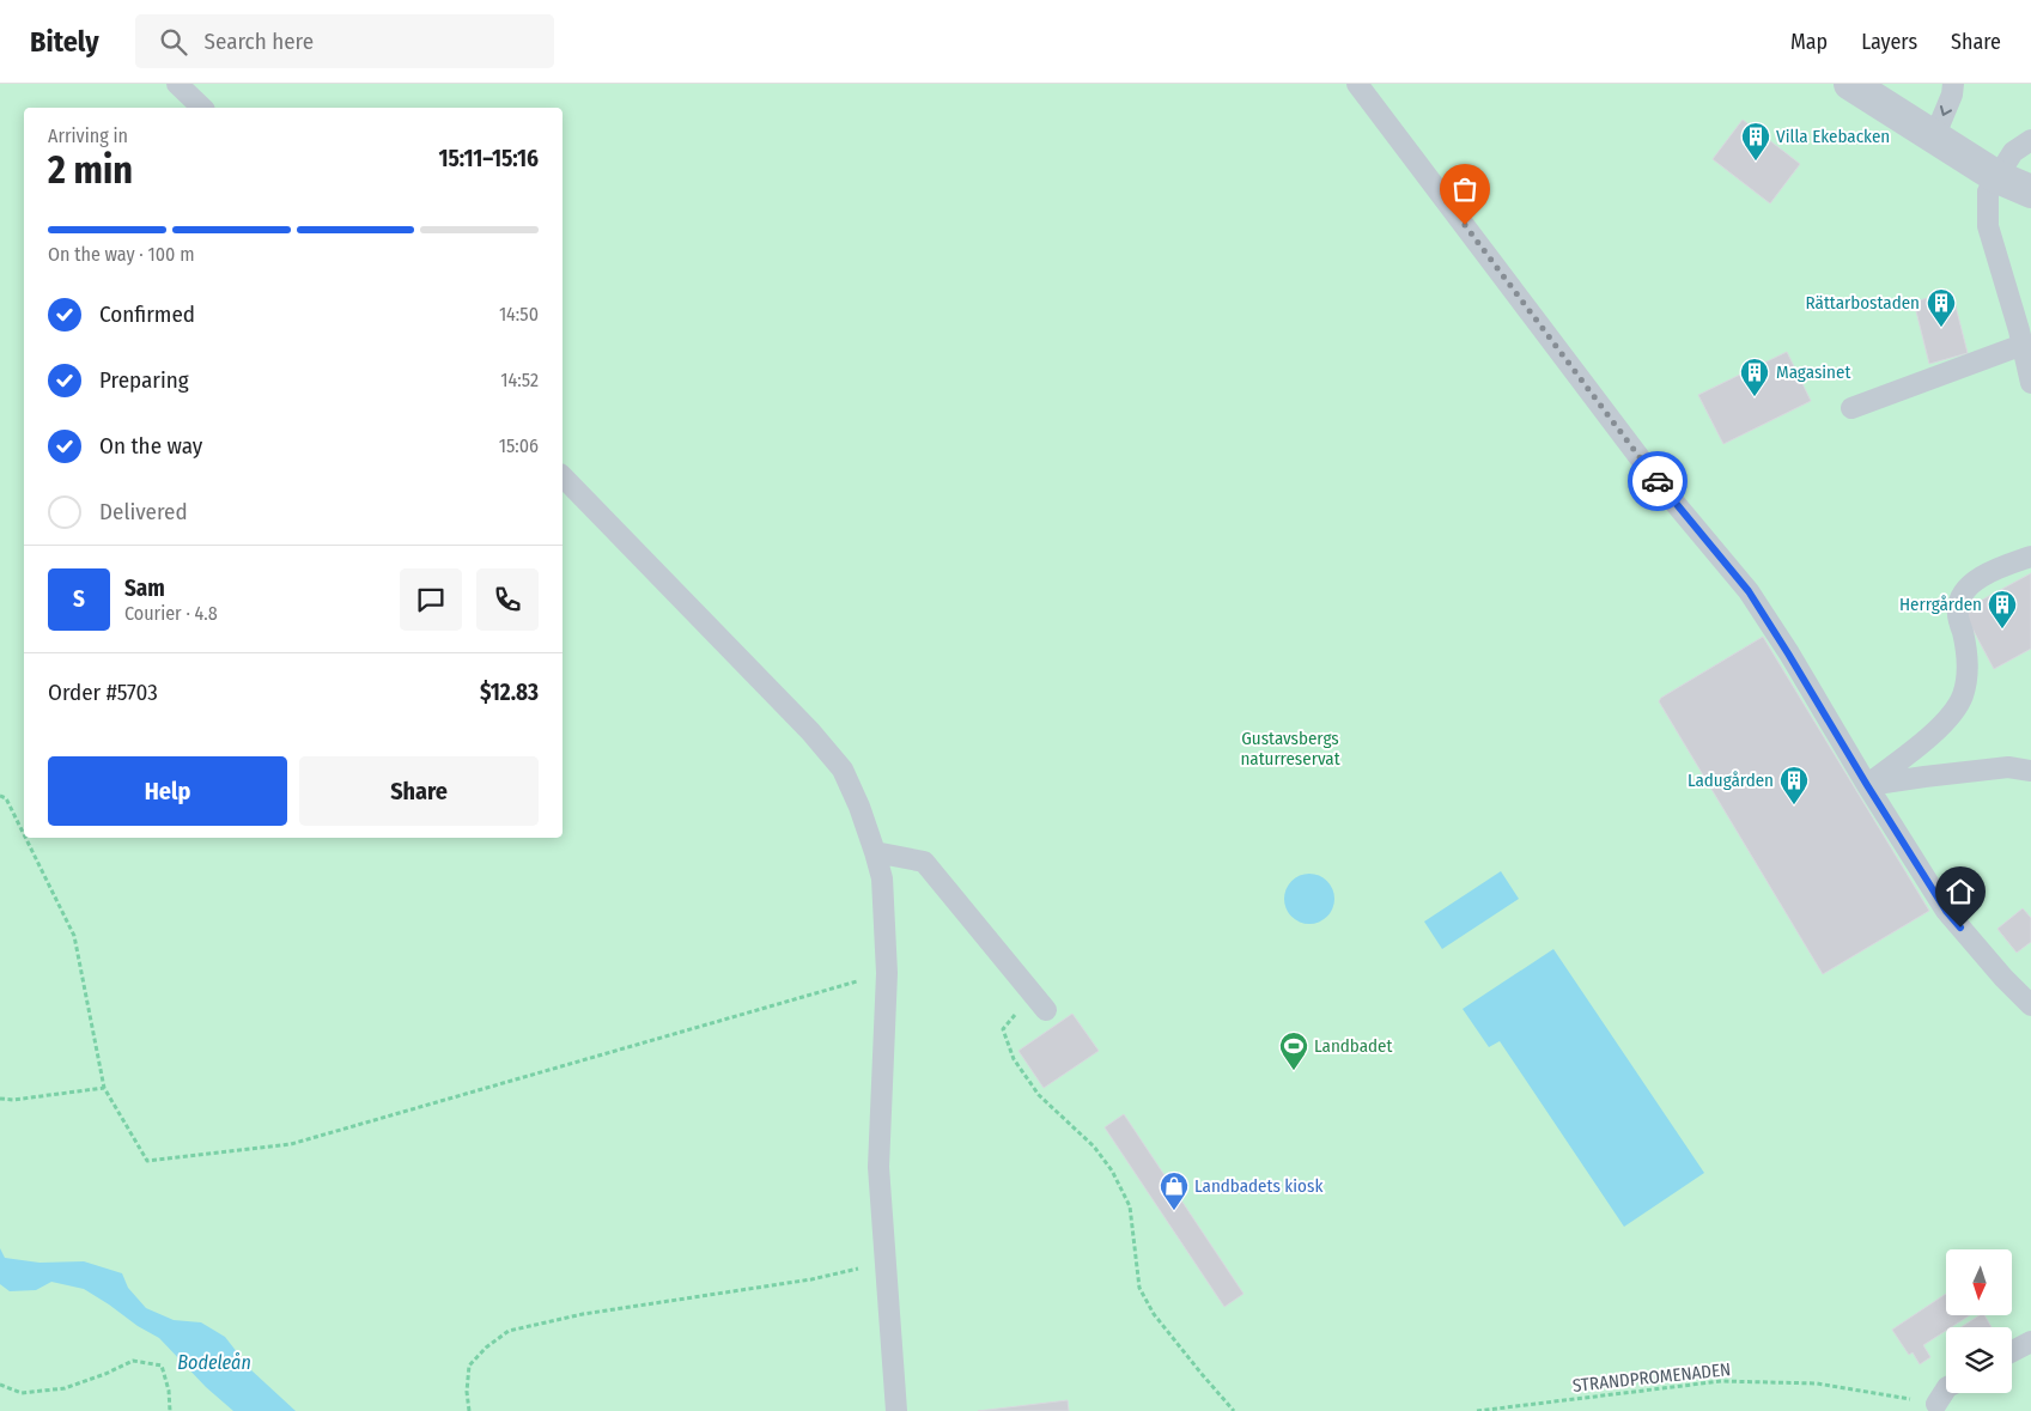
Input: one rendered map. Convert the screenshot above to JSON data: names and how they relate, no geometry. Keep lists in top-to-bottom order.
{
  "streets": {
    "path": ["STRANDPROMENADEN"]
  },
  "water": ["Bodeleån"],
  "parks": ["Gustavsbergs naturreservat"],
  "places": {
    "building": [
      "Villa Ekebacken",
      "Rättarbostaden",
      "Magasinet",
      "Herrgården",
      "Ladugården"
    ],
    "sports": ["Landbadet"],
    "shop": ["Landbadets kiosk"]
  },
  "north": "bottom",
  "page": {
    "header": "Bitely",
    "search": "Search here",
    "nav": ["Map", "Layers", "Share"],
    "heading": ["2 min", "Arriving in", "15:11–15:16"],
    "panel": [
      "Sam",
      "Courier · 4.8",
      "Order #5703",
      "$12.83"
    ],
    "bar": "On the way · 100 m",
    "list": [
      ["Confirmed", "14:50"],
      ["Preparing", "14:52"],
      ["On the way", "15:06"],
      "Delivered"
    ],
    "round": "S",
    "buttons": ["Help", "Share"]
  }
}
